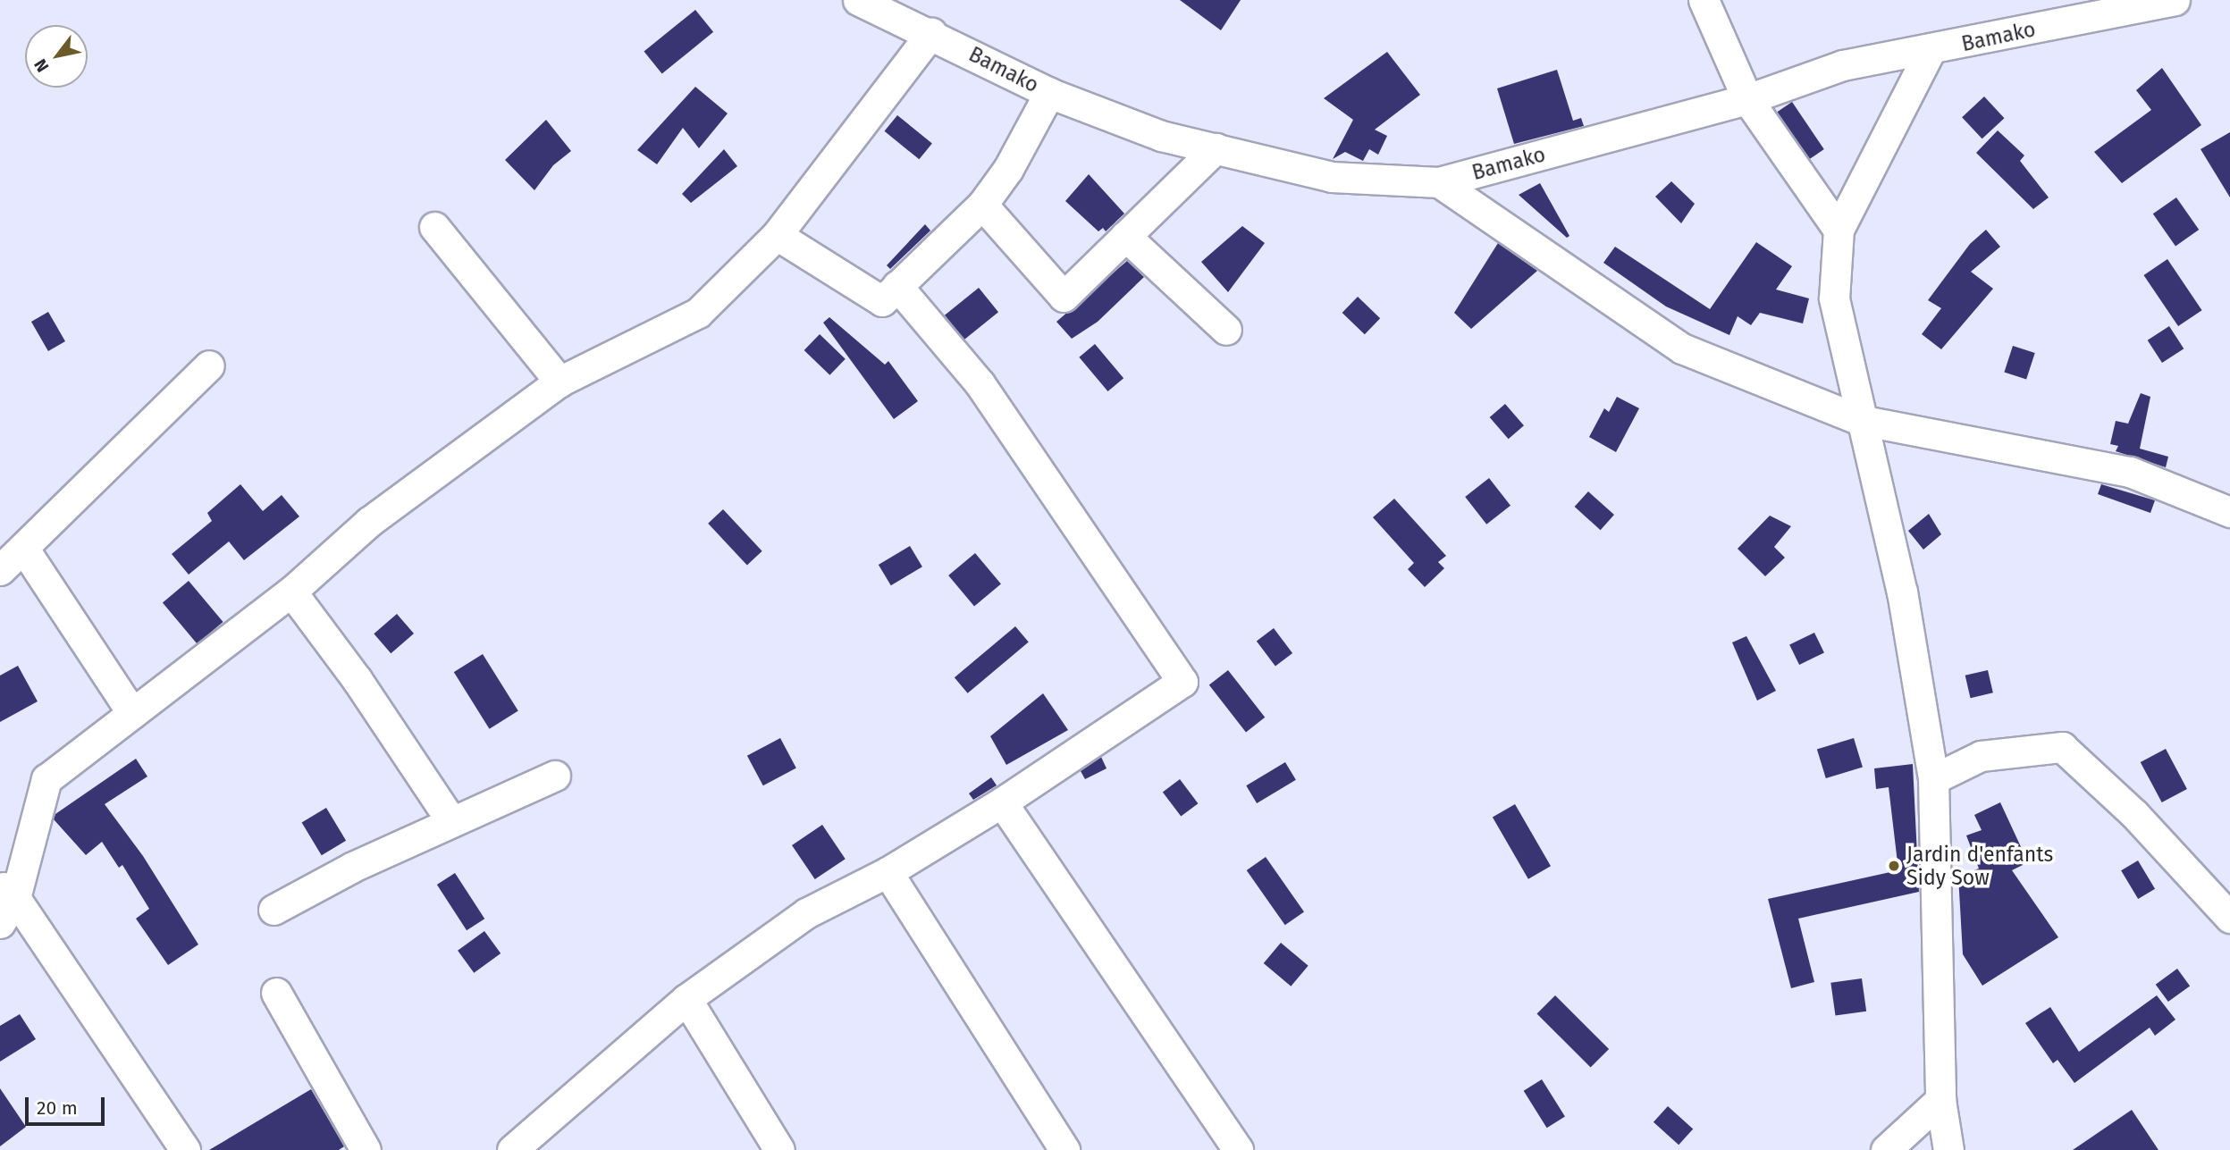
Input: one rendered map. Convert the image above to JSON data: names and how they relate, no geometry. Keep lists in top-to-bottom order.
{
  "streets": {
    "street": ["Bamako"]
  },
  "places": ["Jardin d'enfants Sidy Sow"],
  "scale_bar": "20 m",
  "north": "bottom left"
}
